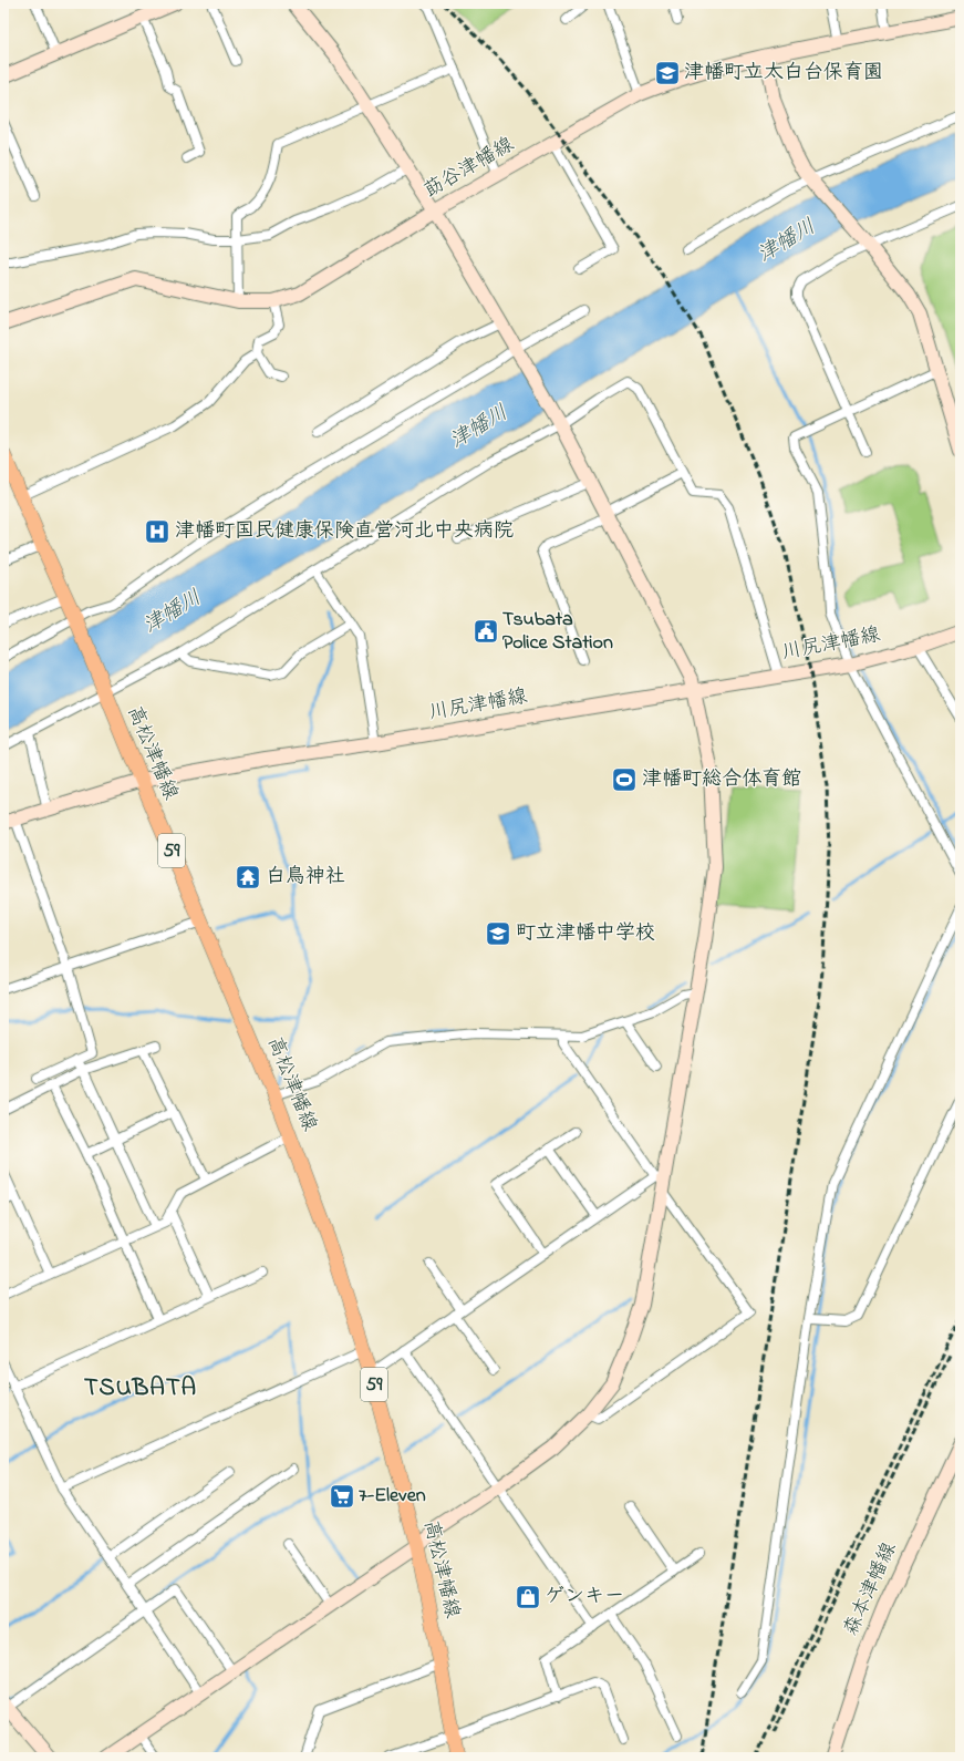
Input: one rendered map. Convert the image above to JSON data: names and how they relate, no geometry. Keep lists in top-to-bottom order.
{
  "streets": {
    "main road": ["高松津幡線", "59"],
    "street": ["莇谷津幡線", "川尻津幡線", "森本津幡線"]
  },
  "crossings": [
    ["川尻津幡線", "高松津幡線"]
  ],
  "districts": ["TSUBATA"],
  "water": ["津幡川"],
  "places": {
    "school or university": ["津幡町立太白台保育園", "町立津幡中学校"],
    "hospital": ["津幡町国民健康保険直営河北中央病院"],
    "public building": ["Tsubata Police Station"],
    "sports": ["津幡町総合体育館"],
    "temple": ["白鳥神社"],
    "supermarket": ["7-Eleven"],
    "shop": ["ゲンキー"]
  }
}
